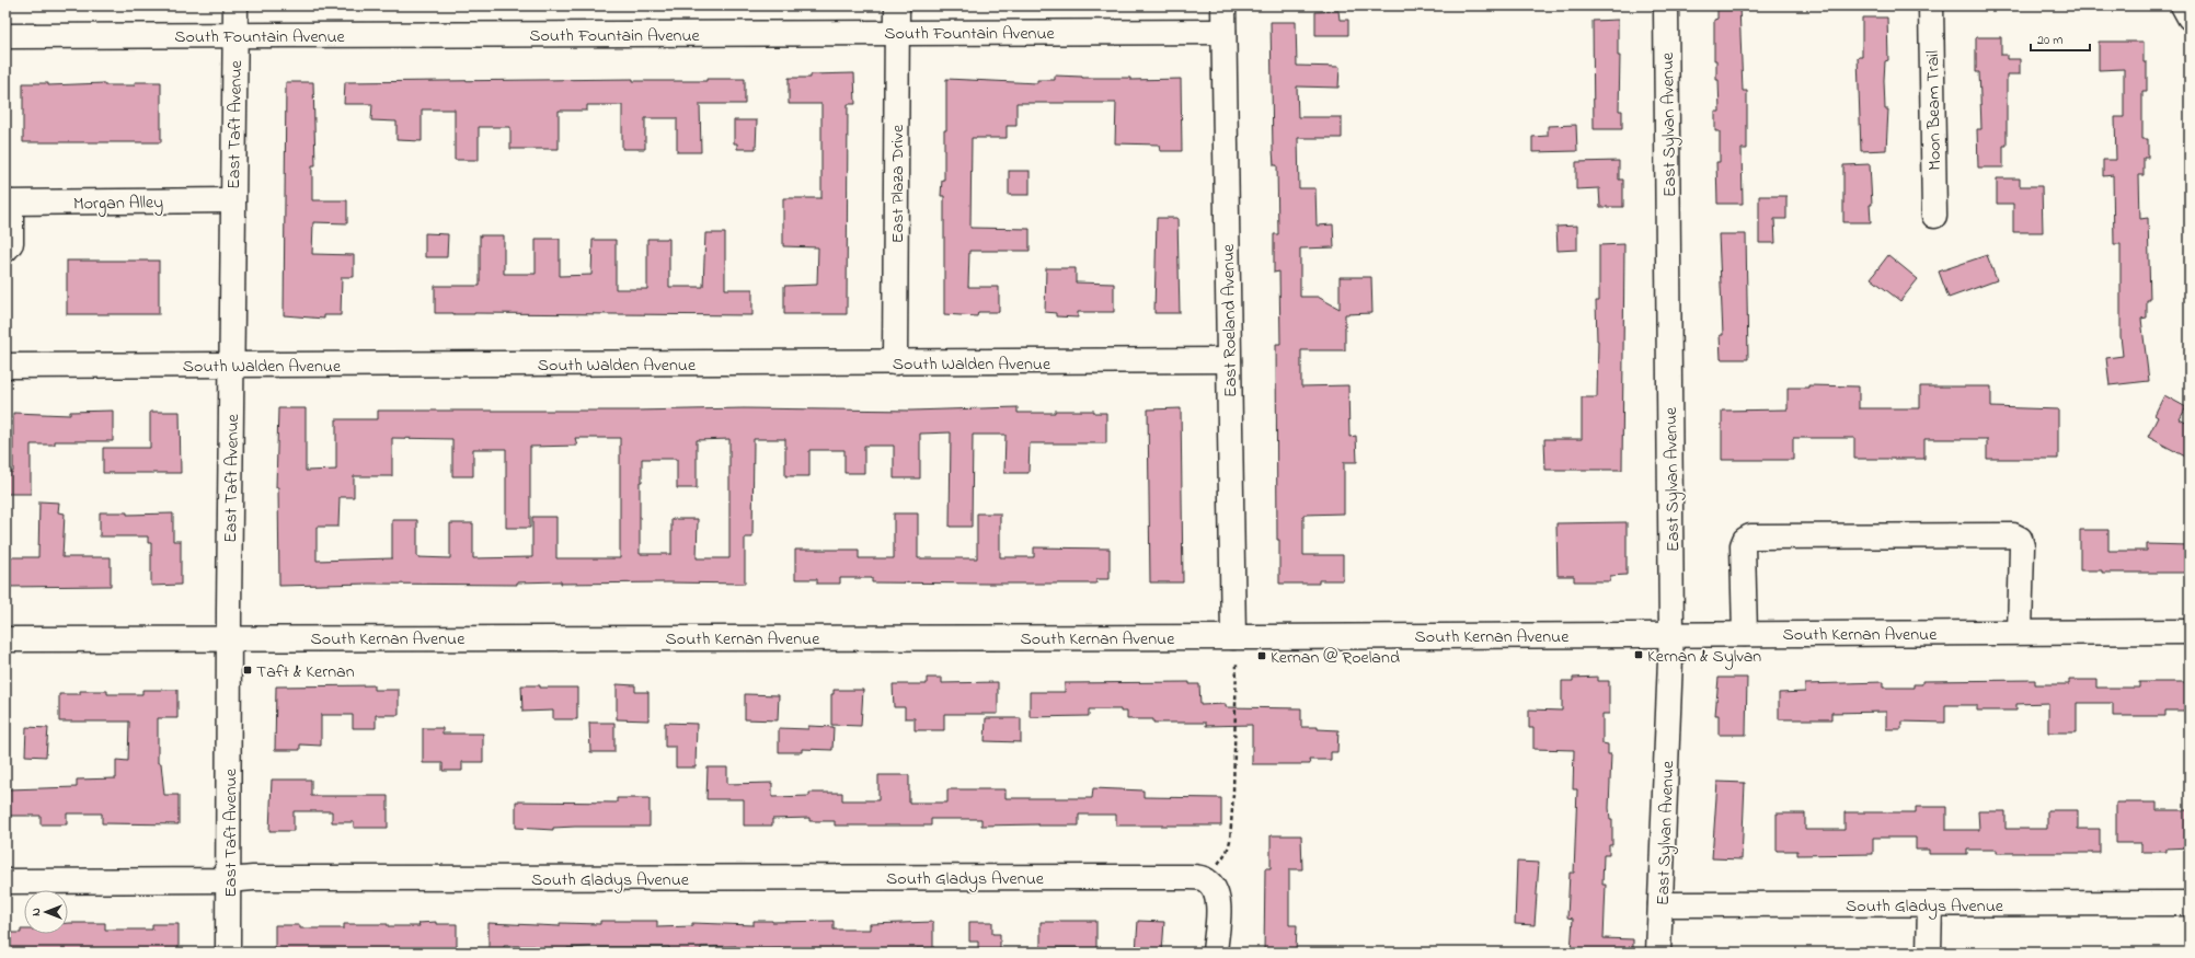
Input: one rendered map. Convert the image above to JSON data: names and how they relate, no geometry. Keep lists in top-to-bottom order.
{
  "streets": {
    "street": [
      "South Fountain Avenue",
      "Moon Beam Trail",
      "East Taft Avenue",
      "East Sylvan Avenue",
      "East Plaza Drive",
      "Morgan Alley",
      "East Roeland Avenue",
      "South Walden Avenue",
      "South Kernan Avenue",
      "South Gladys Avenue"
    ]
  },
  "crossings": [
    ["South Fountain Avenue", "East Taft Avenue"],
    ["South Fountain Avenue", "East Plaza Drive"],
    ["South Fountain Avenue", "East Roeland Avenue"],
    ["East Taft Avenue", "Morgan Alley"],
    ["East Taft Avenue", "South Walden Avenue"],
    ["East Taft Avenue", "South Kernan Avenue"],
    ["East Taft Avenue", "South Gladys Avenue"],
    ["East Sylvan Avenue", "South Kernan Avenue"],
    ["East Sylvan Avenue", "South Gladys Avenue"],
    ["East Plaza Drive", "South Walden Avenue"],
    ["East Roeland Avenue", "South Walden Avenue"],
    ["East Roeland Avenue", "South Kernan Avenue"]
  ],
  "places": {
    "transit": ["Kernan & Sylvan", "Kernan @ Roeland", "Taft & Kernan"]
  },
  "scale_bar": "20 m",
  "north": "left"
}
